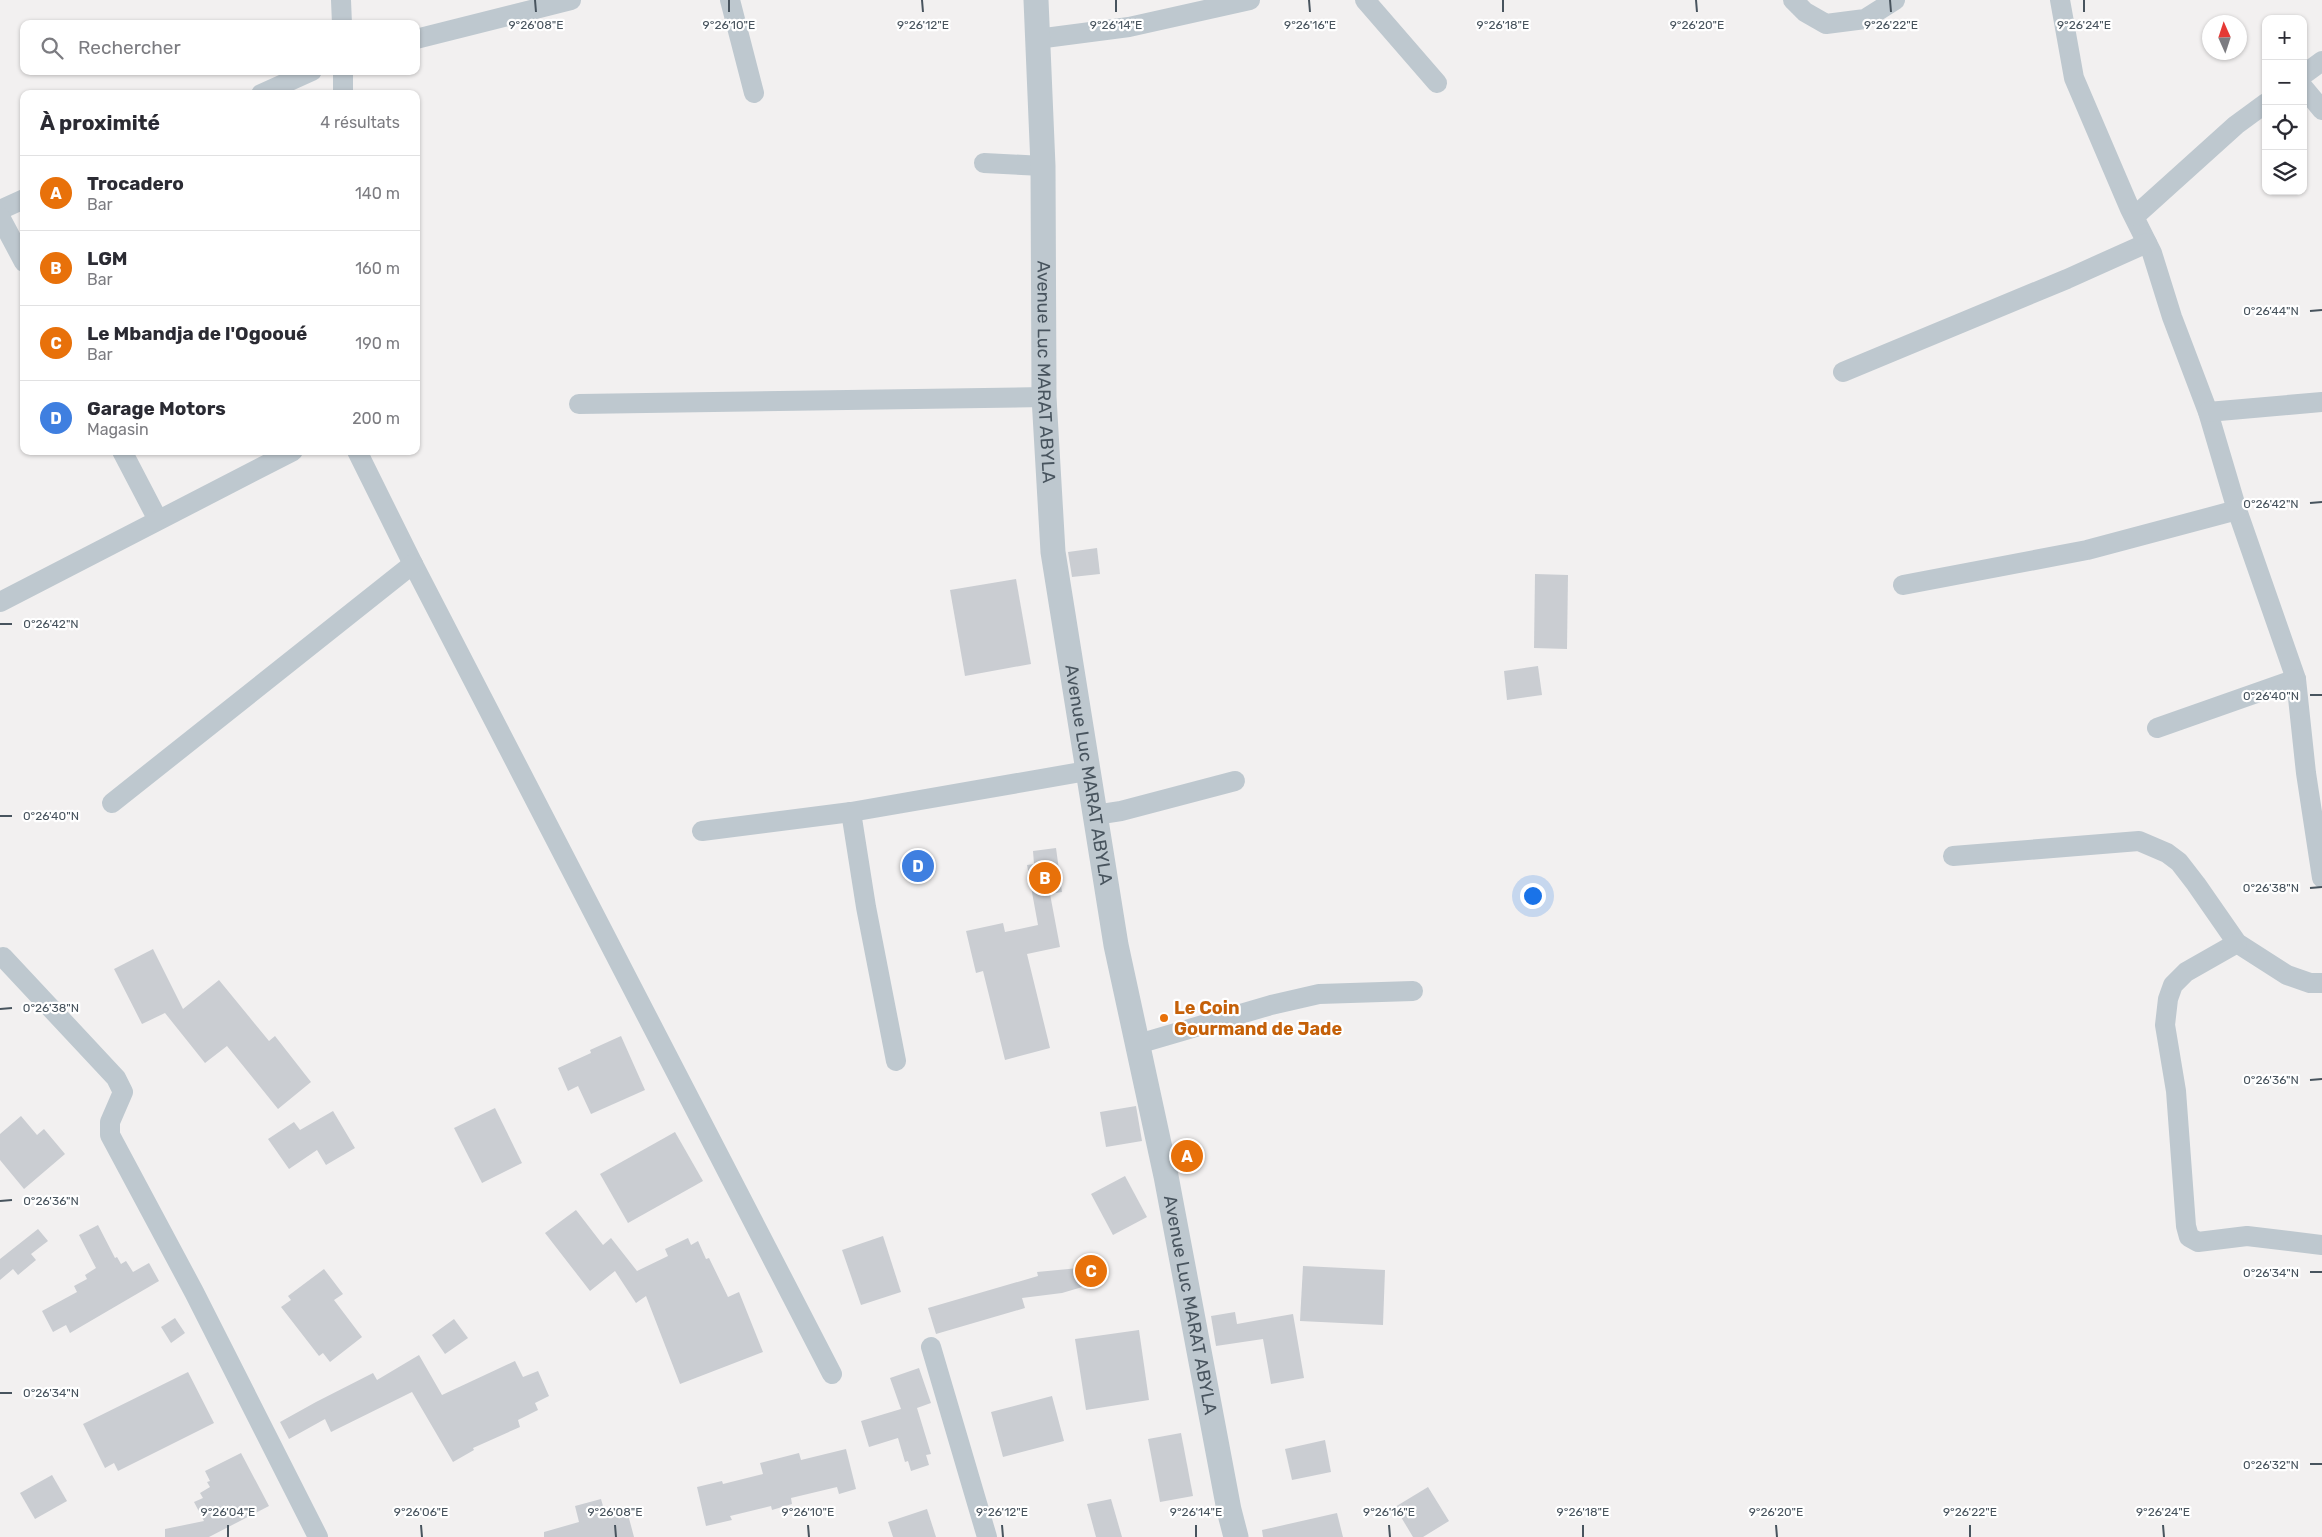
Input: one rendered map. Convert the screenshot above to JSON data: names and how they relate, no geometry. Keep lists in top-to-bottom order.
{
  "streets": {
    "street": ["Avenue Luc MARAT ABYLA"]
  },
  "places": ["Le Coin Gourmand de Jade"],
  "north": "top",
  "page": {
    "map_buttons": ["+", "−"],
    "search": "Rechercher",
    "heading": ["À proximité", "4 résultats"],
    "list": [
      {
        "mark": "A",
        "name": "Trocadero",
        "note": "Bar",
        "value": "140 m"
      },
      {
        "mark": "B",
        "name": "LGM",
        "note": "Bar",
        "value": "160 m"
      },
      {
        "mark": "C",
        "name": "Le Mbandja de l'Ogooué",
        "note": "Bar",
        "value": "190 m"
      },
      {
        "mark": "D",
        "name": "Garage Motors",
        "note": "Magasin",
        "value": "200 m"
      }
    ],
    "pins": [
      "D",
      "B",
      "A",
      "C"
    ]
  },
  "coordinates": [
    "9°26'08\"E",
    "9°26'10\"E",
    "9°26'12\"E",
    "9°26'14\"E",
    "9°26'16\"E",
    "9°26'18\"E",
    "9°26'20\"E",
    "9°26'22\"E",
    "9°26'24\"E",
    "0°26'44\"N",
    "0°26'42\"N",
    "0°26'40\"N",
    "0°26'38\"N",
    "0°26'36\"N",
    "0°26'34\"N",
    "0°26'32\"N",
    "9°26'04\"E",
    "9°26'06\"E"
  ]
}
